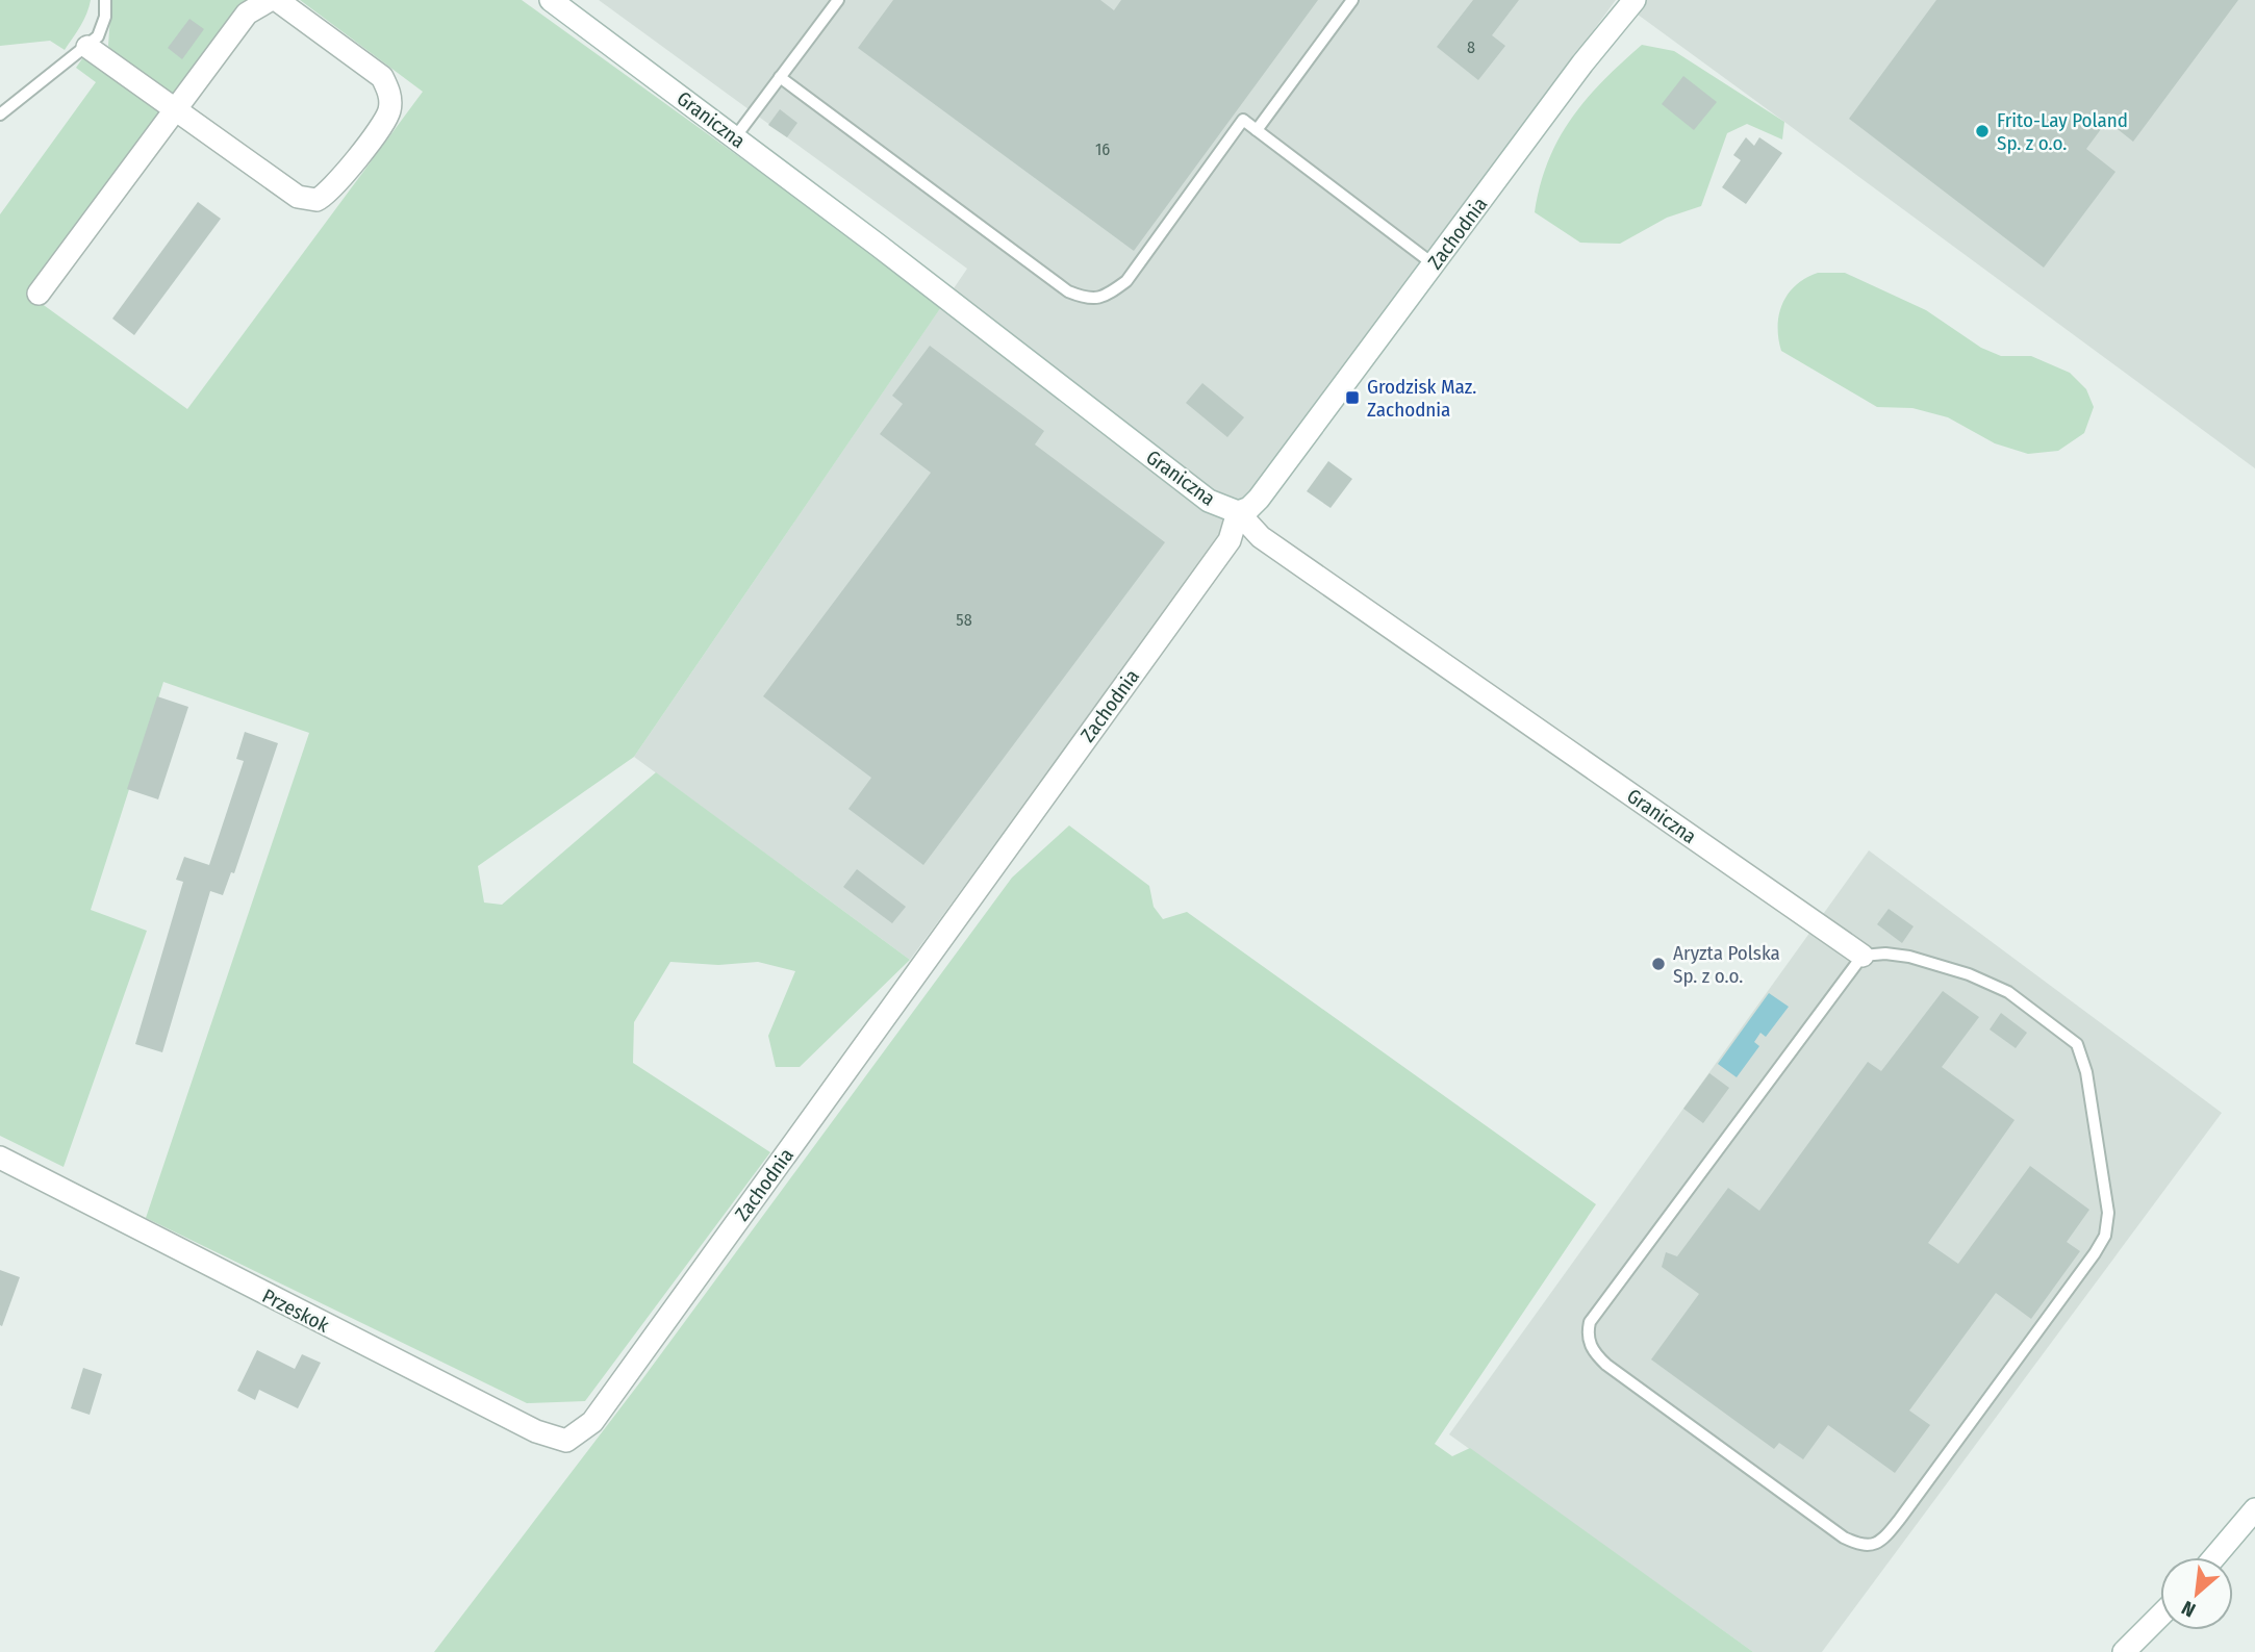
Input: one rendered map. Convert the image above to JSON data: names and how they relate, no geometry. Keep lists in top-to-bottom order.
{
  "streets": {
    "street": ["Graniczna", "Zachodnia", "Przeskok"]
  },
  "crossings": [
    ["Graniczna", "Zachodnia"],
    ["Zachodnia", "Przeskok"]
  ],
  "places": {
    "other": ["Frito-Lay Poland Sp. z o.o.", "Aryzta Polska Sp. z o.o."],
    "transit": ["Grodzisk Maz. Zachodnia"]
  },
  "house_numbers": ["8", "16", "58"],
  "north": "bottom left"
}
